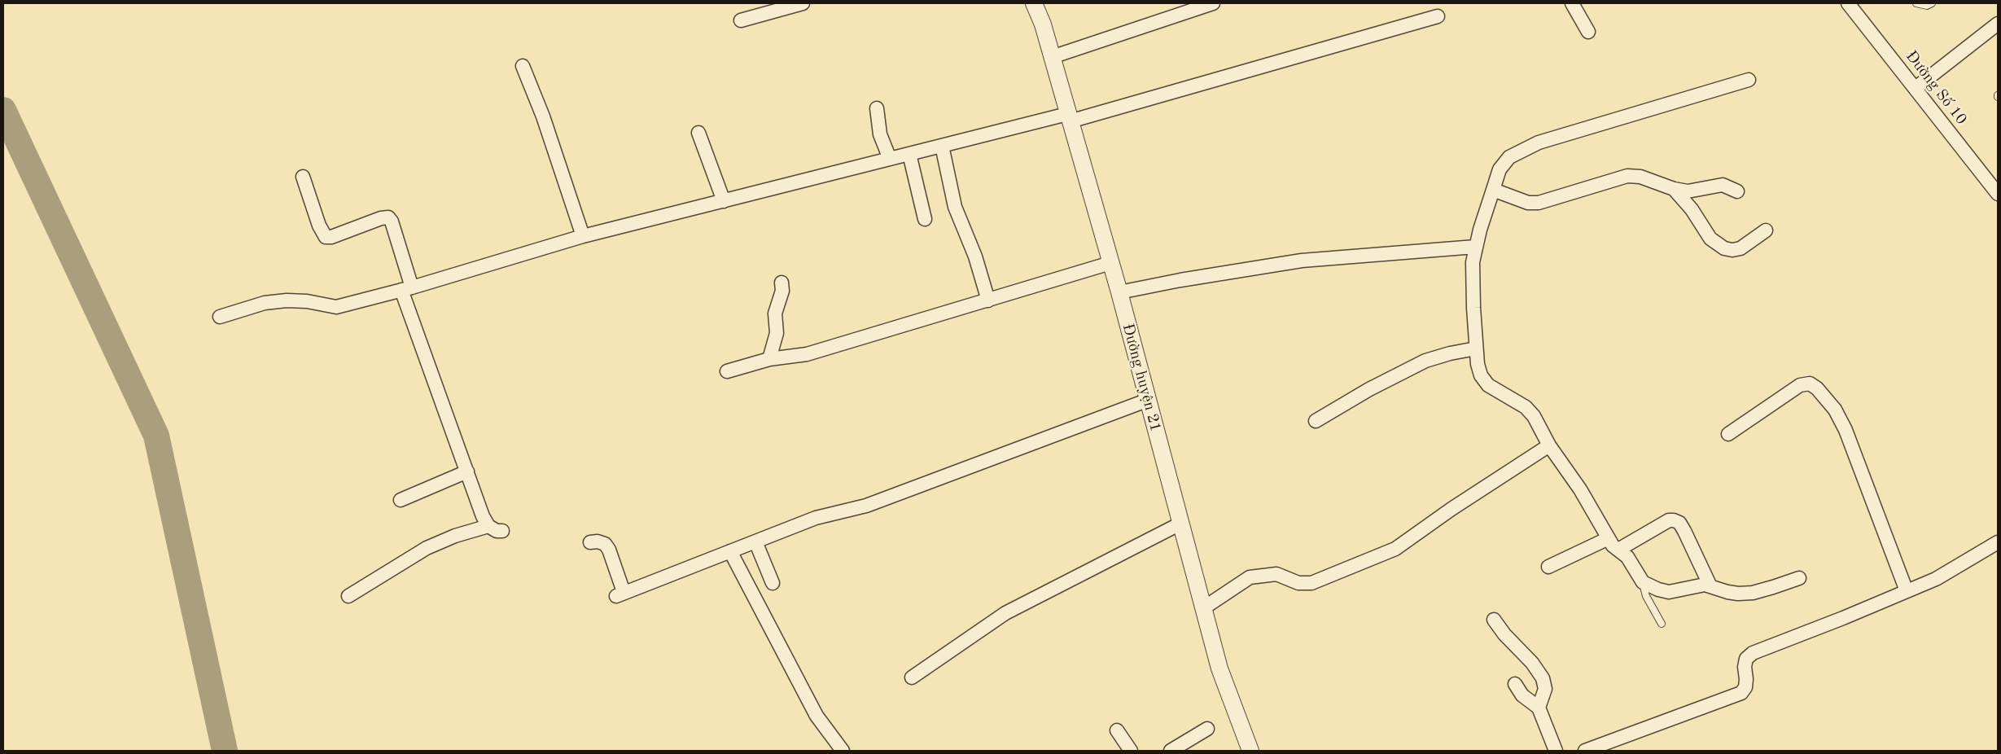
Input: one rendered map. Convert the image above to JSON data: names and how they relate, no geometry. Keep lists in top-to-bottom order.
{
  "streets": {
    "street": ["Đường Số 10", "Đường huyện 21"]
  }
}
